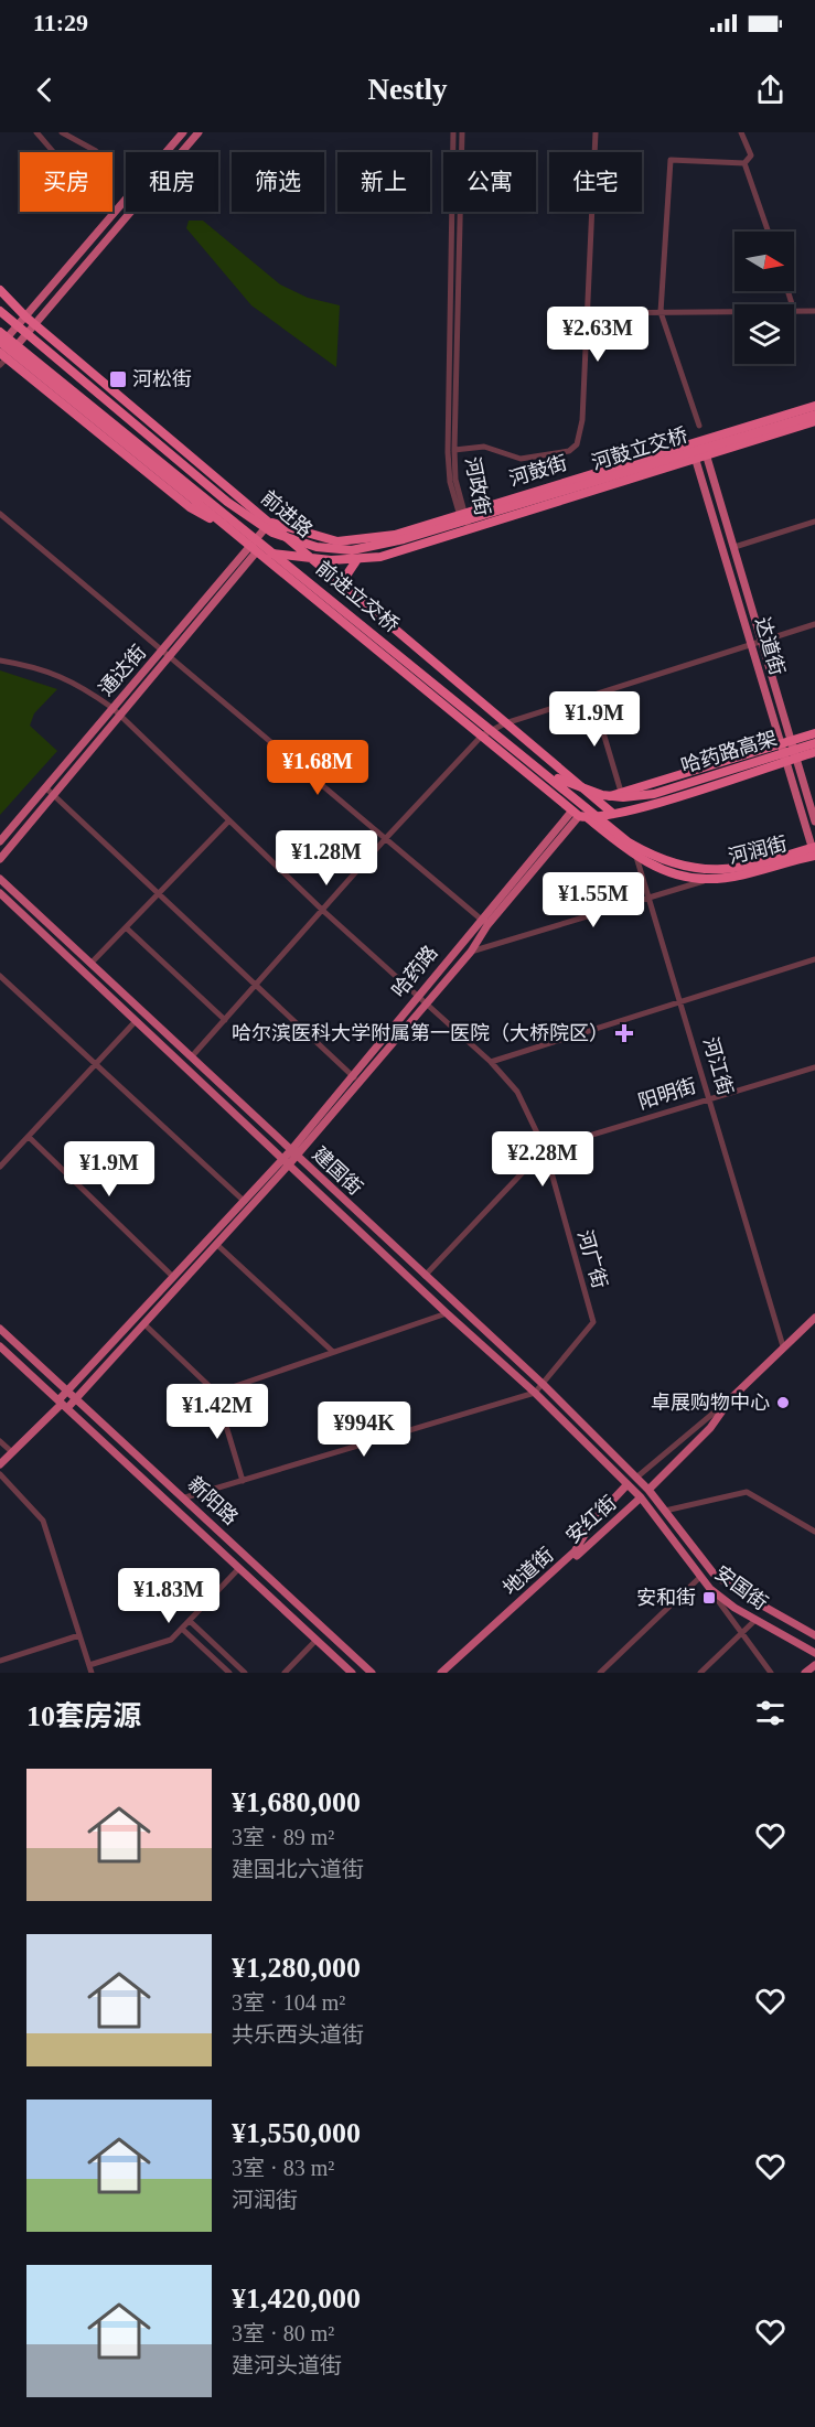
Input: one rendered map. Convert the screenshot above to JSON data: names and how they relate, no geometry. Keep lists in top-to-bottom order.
{
  "streets": {
    "highway": [
      "河鼓立交桥",
      "河鼓街",
      "前进路",
      "前进立交桥",
      "哈药路高架",
      "河润街",
      "哈药路"
    ],
    "main road": [
      "达道街",
      "通达街",
      "建国街",
      "新阳路",
      "安红街",
      "地道街",
      "安国街"
    ],
    "street": [
      "河政街",
      "河江街",
      "阳明街",
      "河广街"
    ]
  },
  "crossings": [
    ["河鼓街", "河政街"],
    ["河鼓街", "前进路"],
    ["河鼓街", "达道街"],
    ["河鼓街", "通达街"],
    ["前进路", "通达街"],
    ["前进路", "哈药路"],
    ["前进立交桥", "哈药路高架"],
    ["达道街", "河润街"],
    ["达道街", "哈药路"],
    ["通达街", "河广街"],
    ["河润街", "哈药路"],
    ["河润街", "河江街"],
    ["哈药路", "建国街"],
    ["哈药路", "河广街"],
    ["哈药路", "新阳路"],
    ["河江街", "阳明街"],
    ["阳明街", "建国街"],
    ["阳明街", "河广街"],
    ["建国街", "河广街"],
    ["建国街", "安红街"],
    ["建国街", "地道街"],
    ["建国街", "安国街"],
    ["安红街", "安国街"]
  ],
  "places": {
    "transit": ["河松街", "安和街"],
    "health": ["哈尔滨医科大学附属第一医院（大桥院区）"],
    "other": ["卓展购物中心"]
  },
  "north": "right",
  "page": {
    "status": "11:29",
    "header": "Nestly",
    "chip": [
      "买房",
      "租房",
      "筛选",
      "新上",
      "公寓",
      "住宅"
    ],
    "price": [
      "¥2.63M",
      "¥1.9M",
      "¥1.68M",
      "¥1.28M",
      "¥1.55M",
      "¥2.28M",
      "¥1.9M",
      "¥1.42M",
      "¥994K",
      "¥1.83M"
    ],
    "heading": "10套房源",
    "list": [
      {
        "name": "¥1,680,000",
        "note": "3室 · 89 m² · 建国北六道街"
      },
      {
        "name": "¥1,280,000",
        "note": "3室 · 104 m² · 共乐西头道街"
      },
      {
        "name": "¥1,550,000",
        "note": "3室 · 83 m² · 河润街"
      },
      {
        "name": "¥1,420,000",
        "note": "3室 · 80 m² · 建河头道街"
      }
    ]
  }
}
